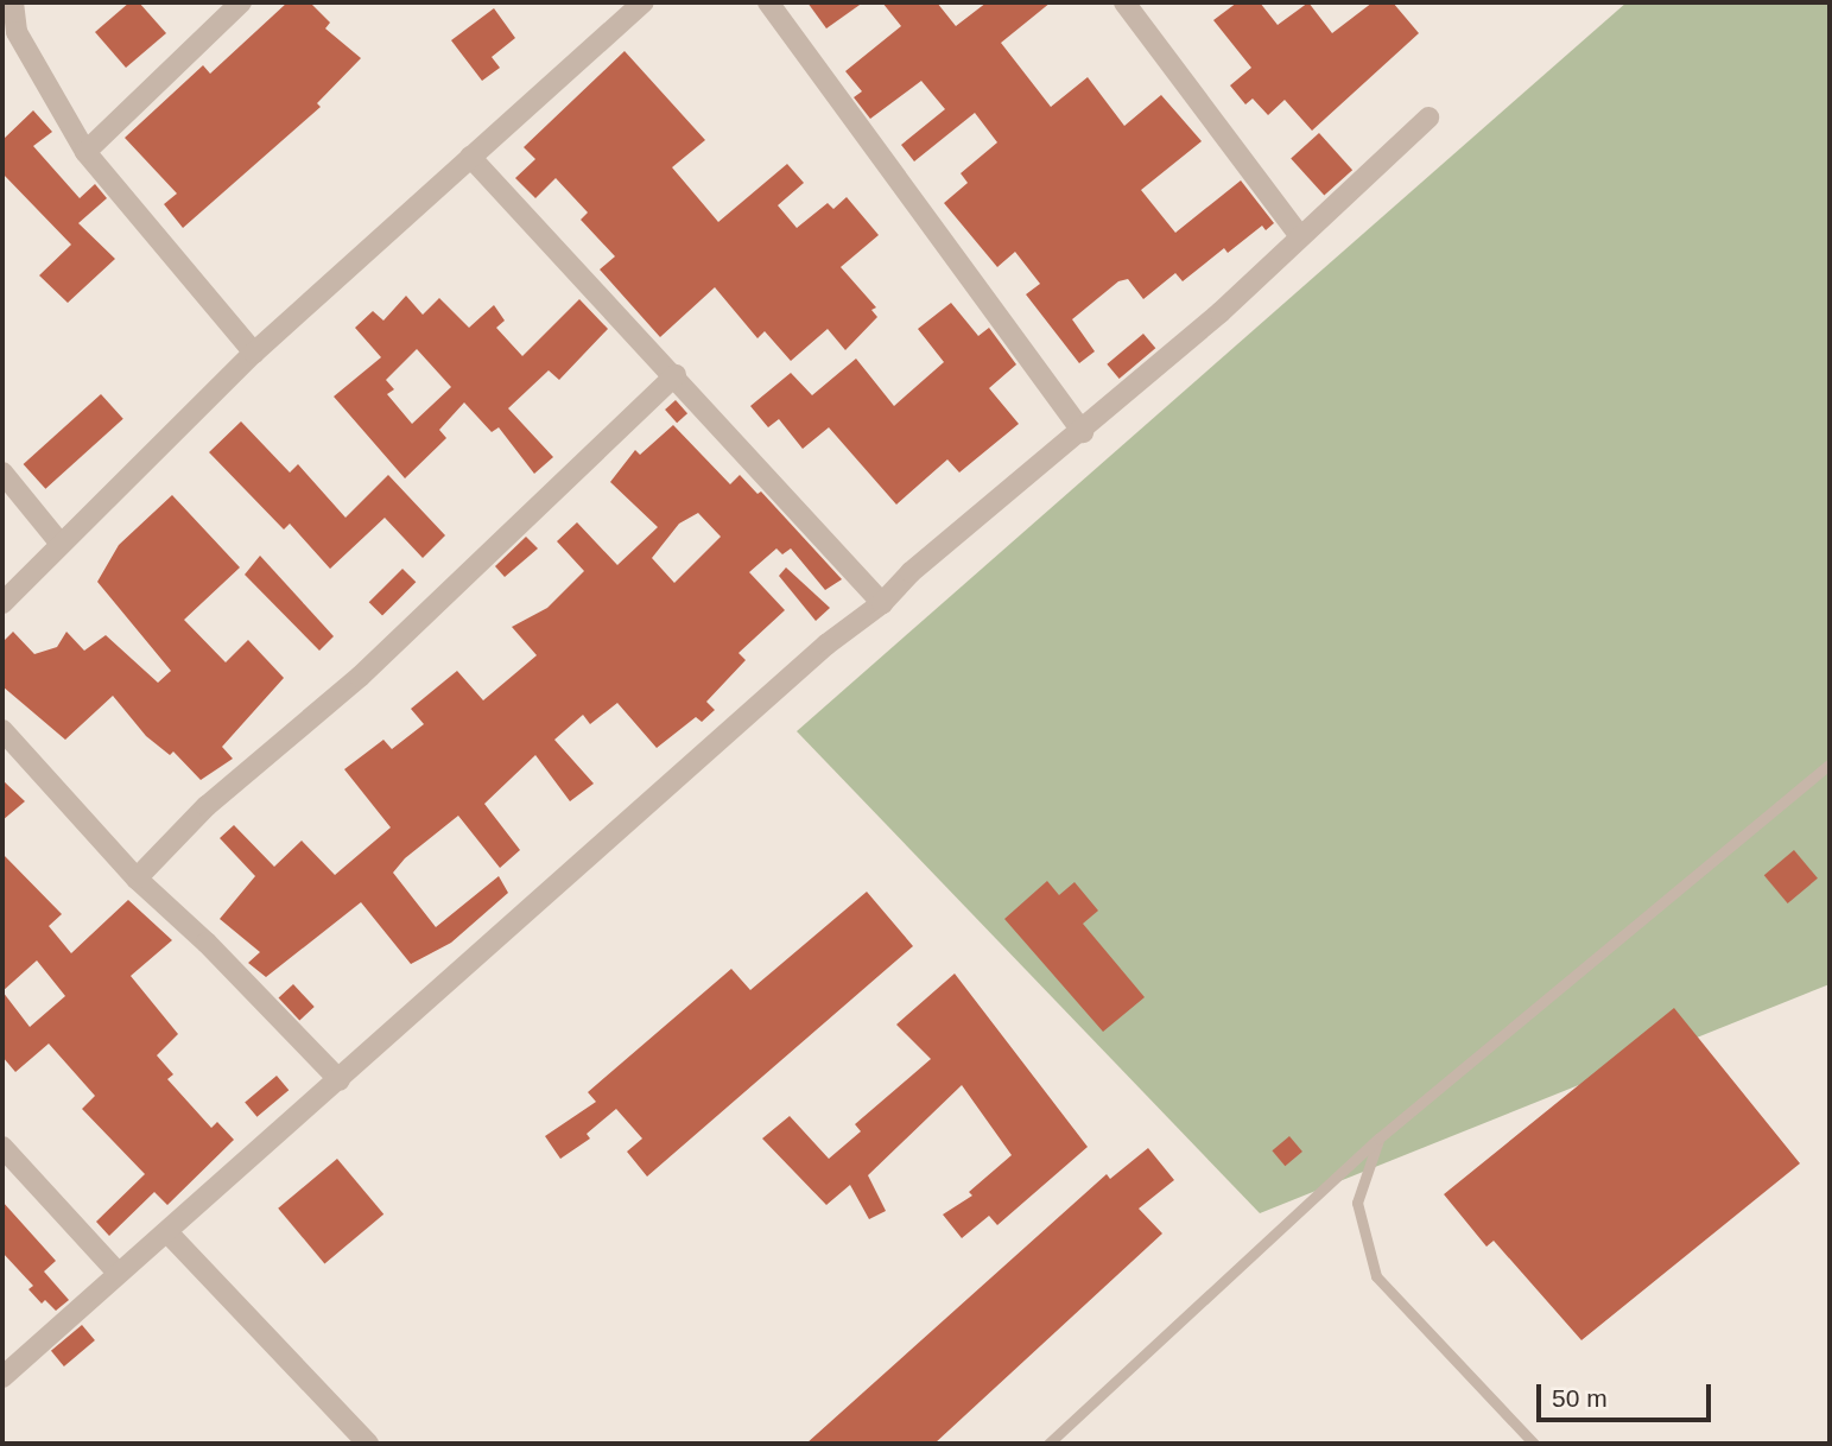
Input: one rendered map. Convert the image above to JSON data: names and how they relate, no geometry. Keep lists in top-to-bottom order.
{
  "scale_bar": "50 m"
}
